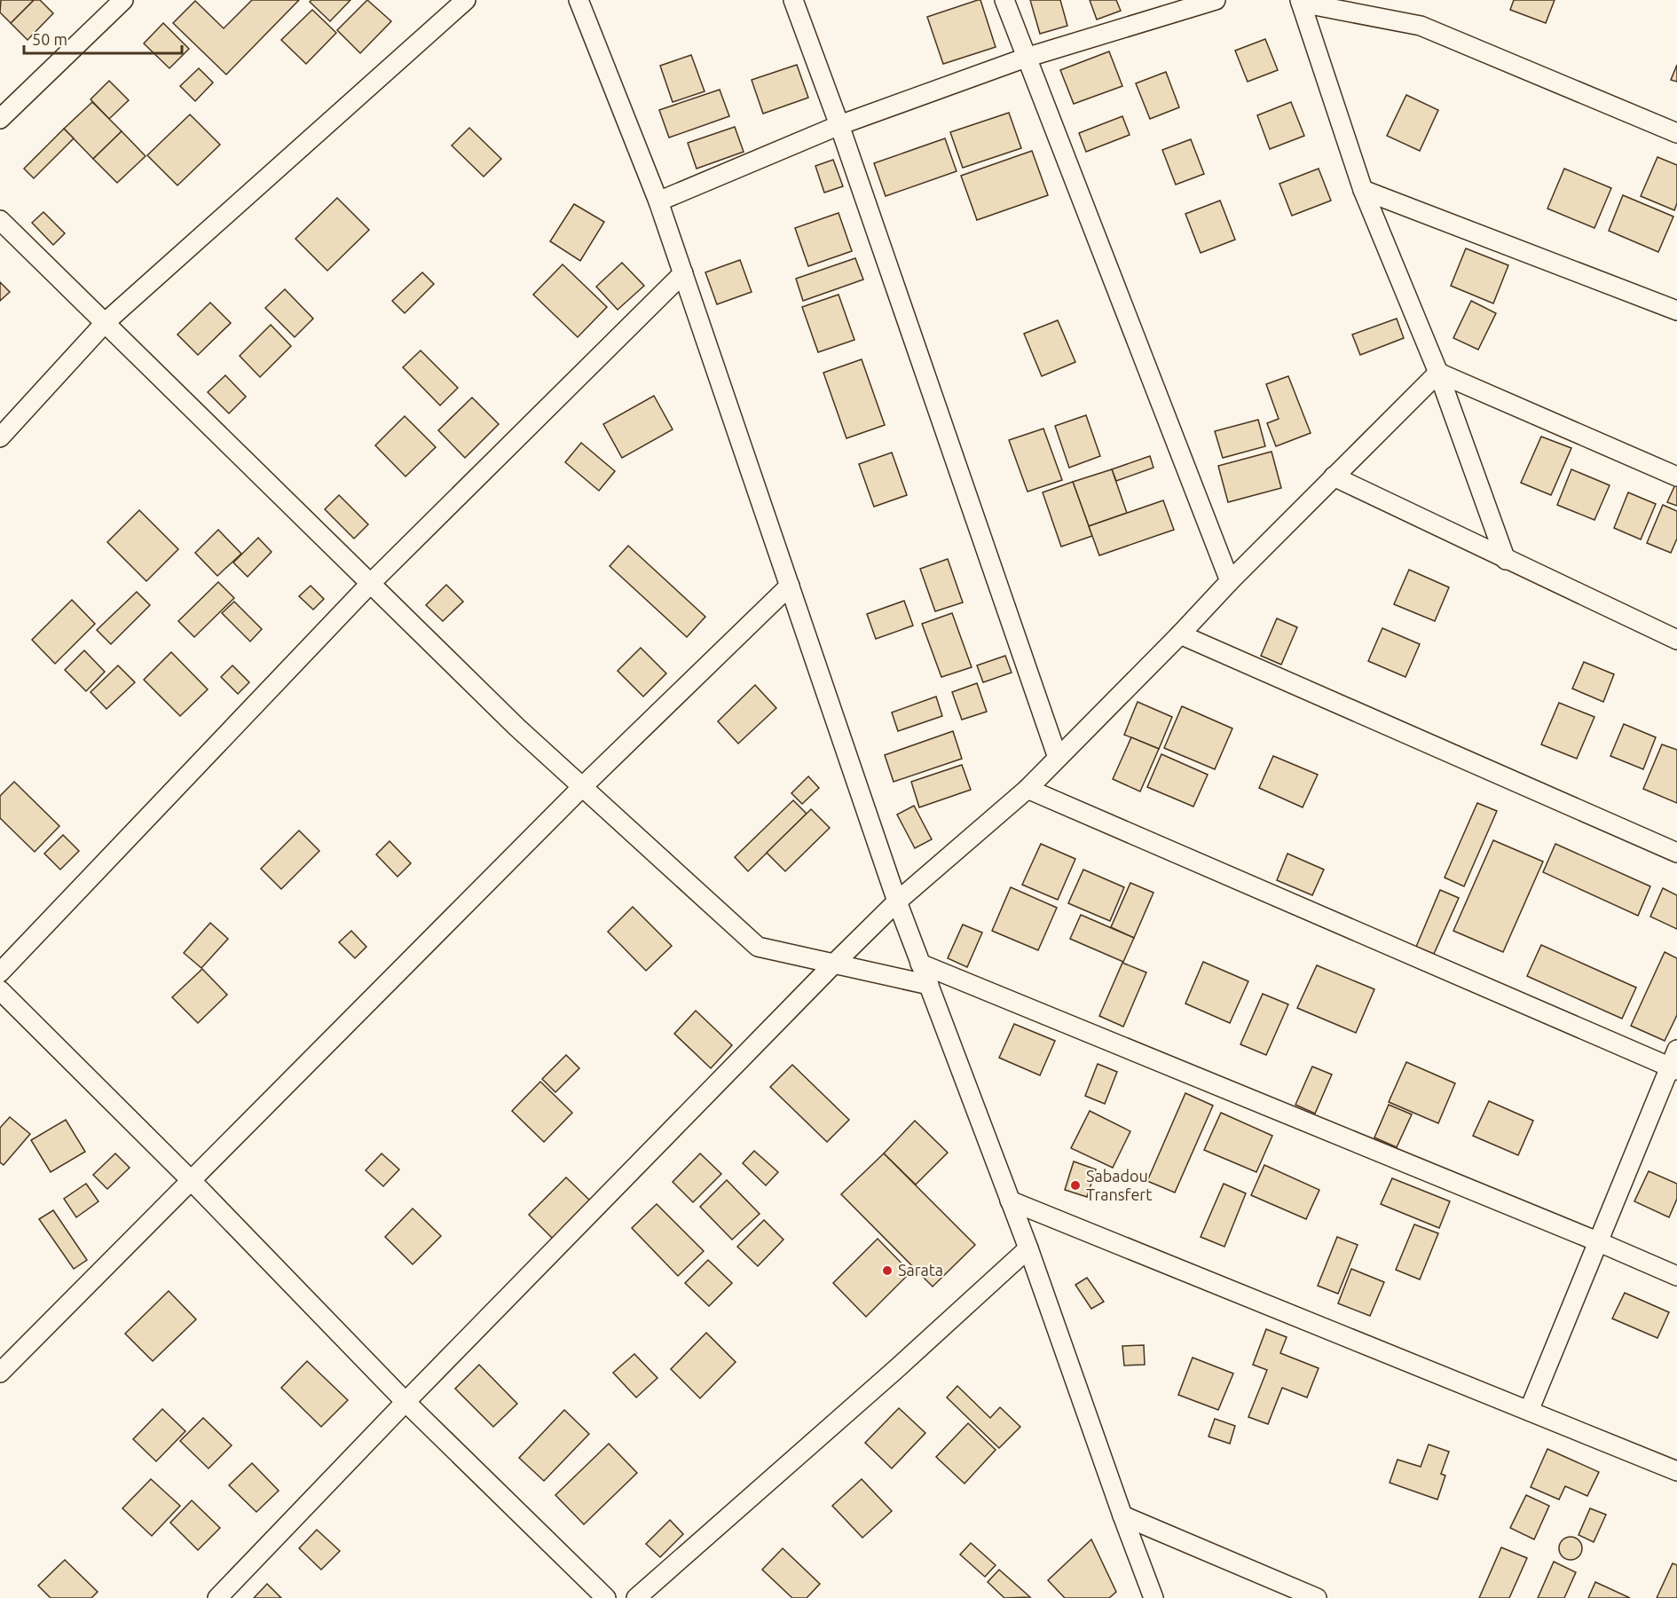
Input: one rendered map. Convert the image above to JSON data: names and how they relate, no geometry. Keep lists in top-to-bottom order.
{
  "places": ["Sabadou Transfert", "Sarata"],
  "scale_bar": "50 m"
}
